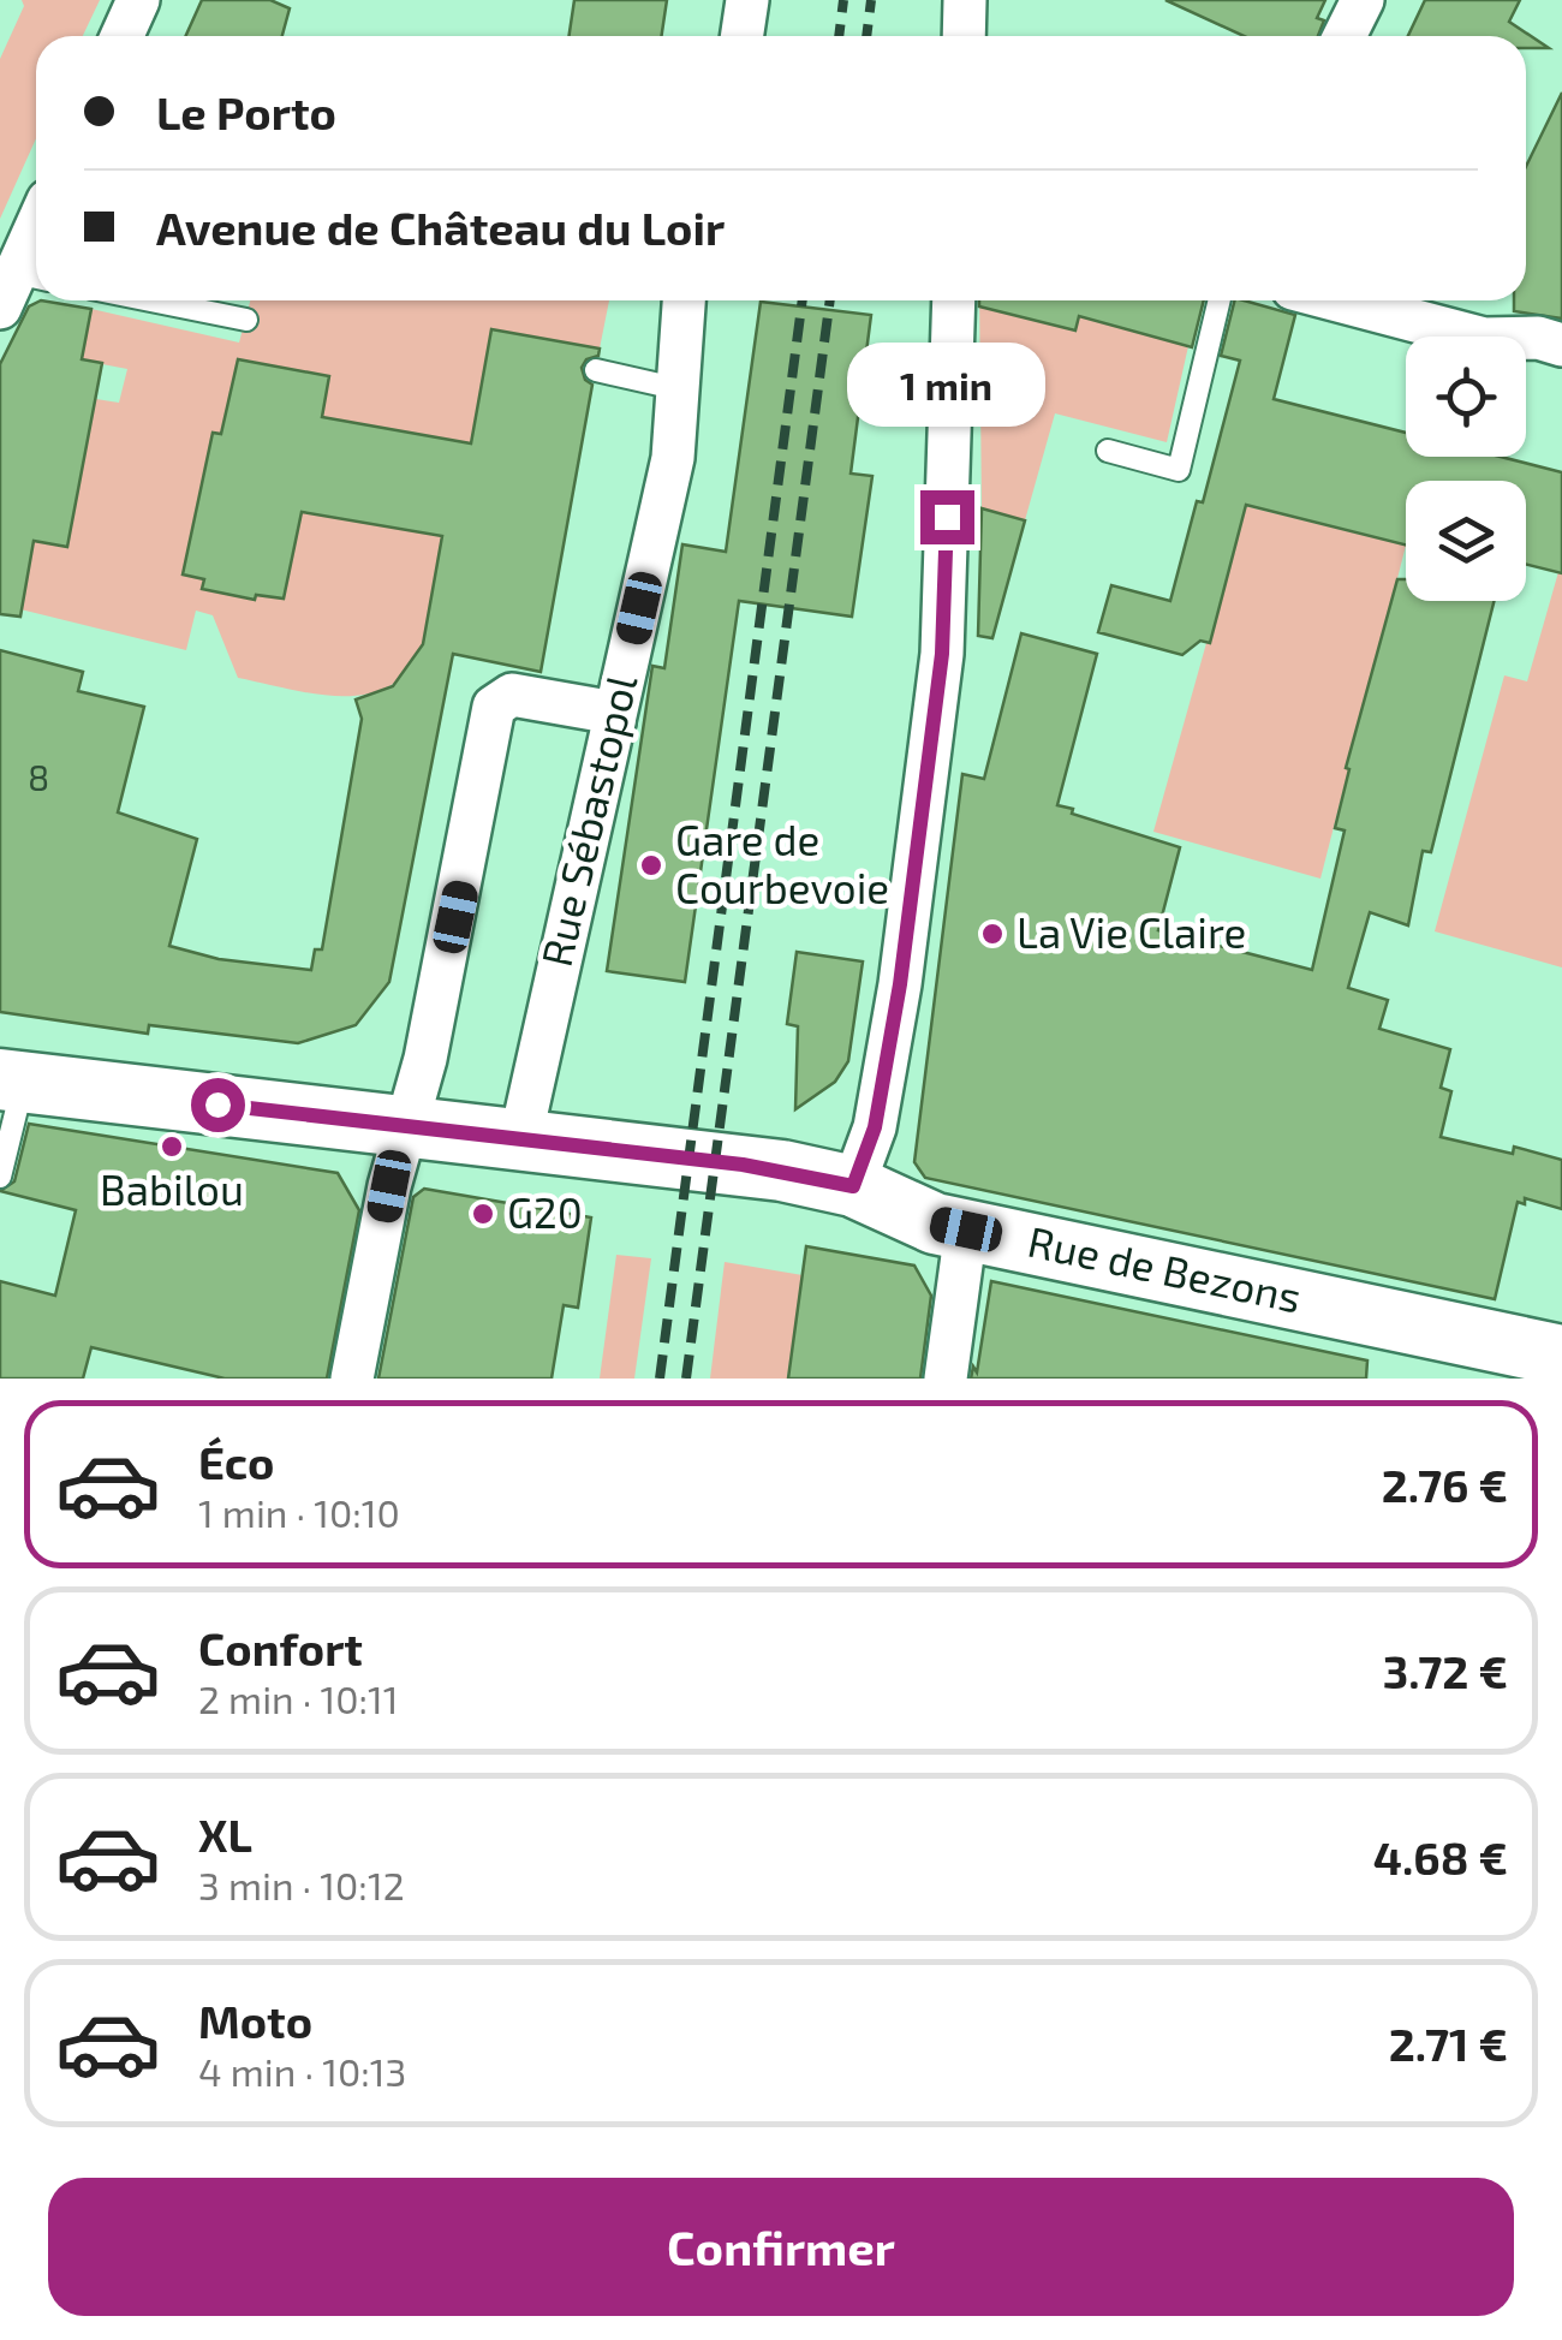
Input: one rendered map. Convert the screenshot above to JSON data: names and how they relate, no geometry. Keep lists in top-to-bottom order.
{
  "streets": {
    "street": ["Rue Sébastopol", "Rue de Bezons"]
  },
  "crossings": [
    ["Rue Sébastopol", "Rue de Bezons"]
  ],
  "places": [
    "Gare de Courbevoie",
    "La Vie Claire",
    "Babilou",
    "G20"
  ],
  "house_numbers": ["8"],
  "page": {
    "banner": ["Le Porto", "Avenue de Château du Loir"],
    "bubble": "1 min",
    "list": [
      {
        "name": "Éco",
        "note": "1 min · 10:10",
        "value": "2.76 €"
      },
      {
        "name": "Confort",
        "note": "2 min · 10:11",
        "value": "3.72 €"
      },
      {
        "name": "XL",
        "note": "3 min · 10:12",
        "value": "4.68 €"
      },
      {
        "name": "Moto",
        "note": "4 min · 10:13",
        "value": "2.71 €"
      }
    ],
    "buttons": "Confirmer"
  }
}
